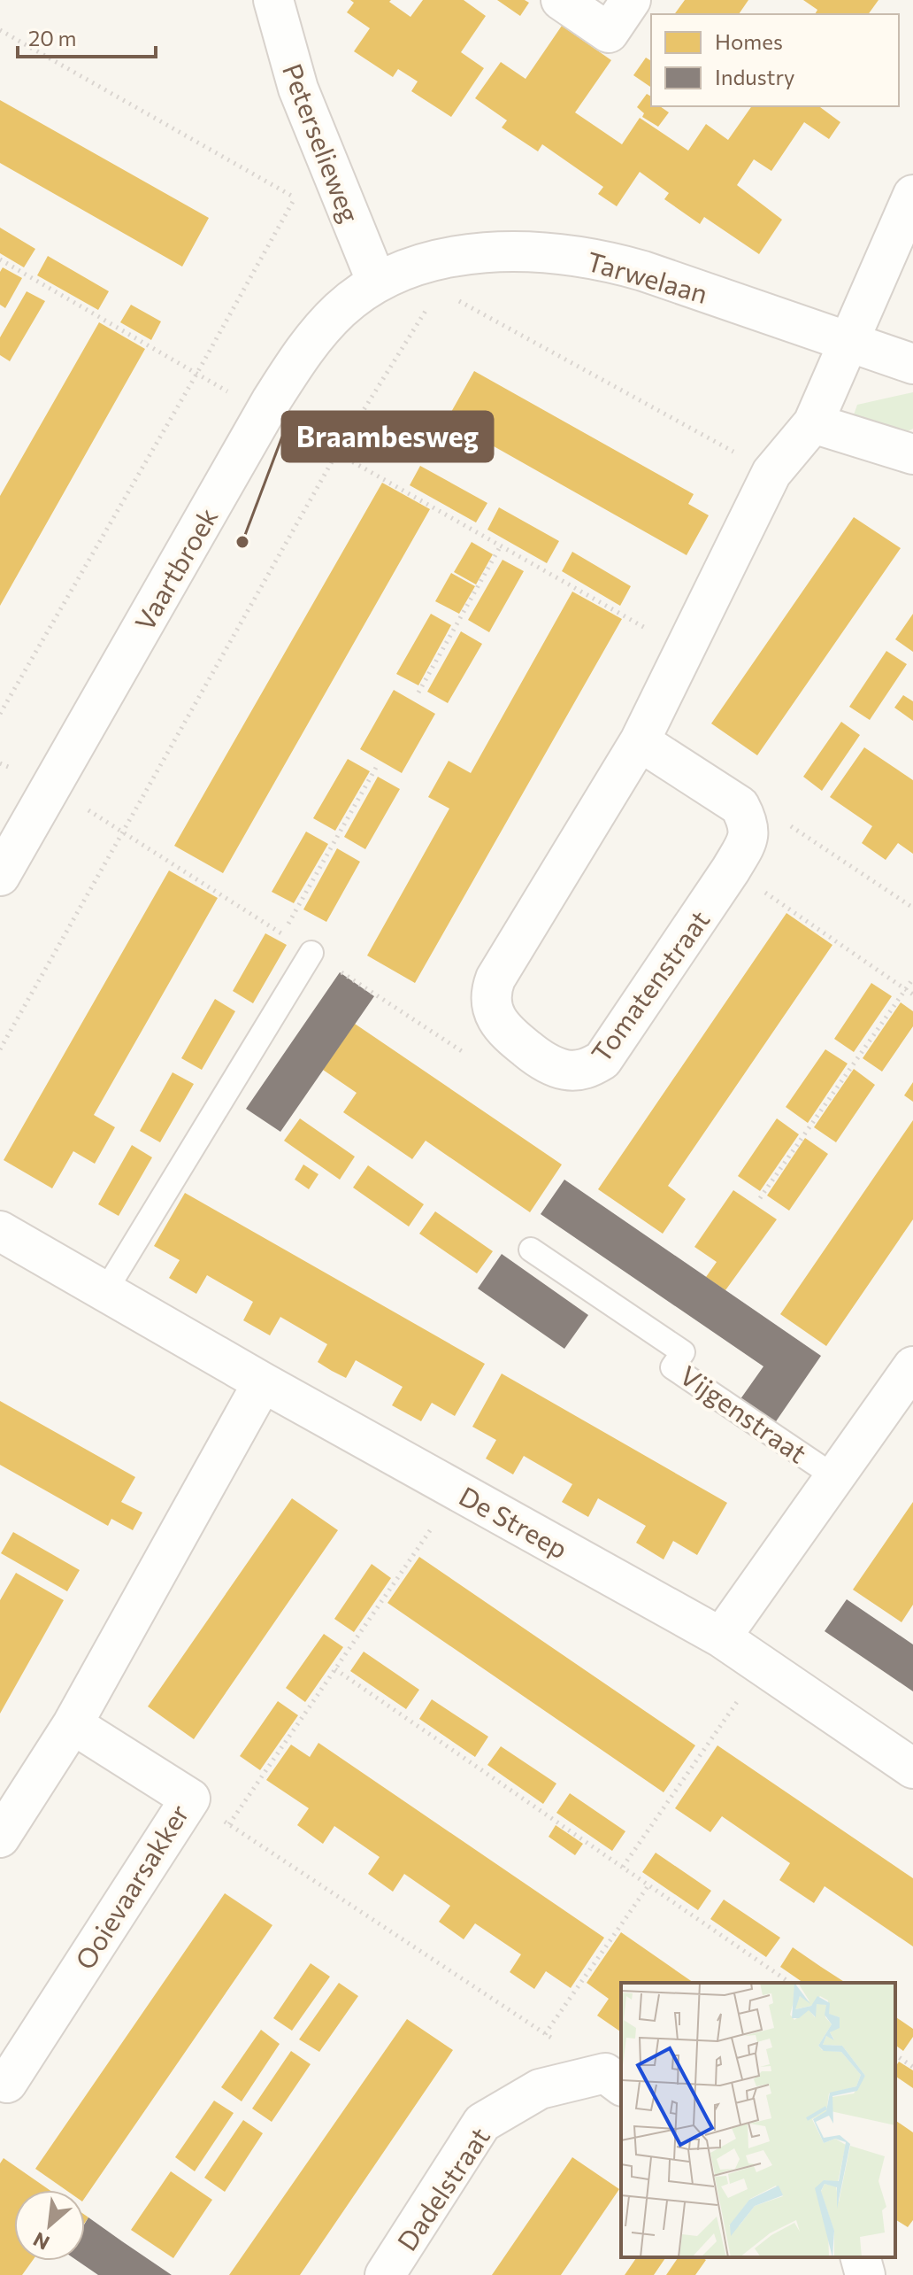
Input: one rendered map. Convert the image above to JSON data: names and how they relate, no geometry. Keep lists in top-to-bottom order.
{
  "streets": {
    "street": [
      "Peterselieweg",
      "Tarwelaan",
      "Vaartbroek",
      "Tomatenstraat",
      "Vijgenstraat",
      "De Streep",
      "Ooievaarsakker",
      "Dadelstraat"
    ]
  },
  "crossings": [
    ["Peterselieweg", "Tarwelaan"],
    ["Peterselieweg", "Vaartbroek"],
    ["Tarwelaan", "Vaartbroek"],
    ["Tarwelaan", "Tomatenstraat"],
    ["Vijgenstraat", "De Streep"]
  ],
  "places": ["Braambesweg"],
  "legend": ["Homes", "Industry"],
  "scale_bar": "20 m",
  "north": "bottom left"
}
